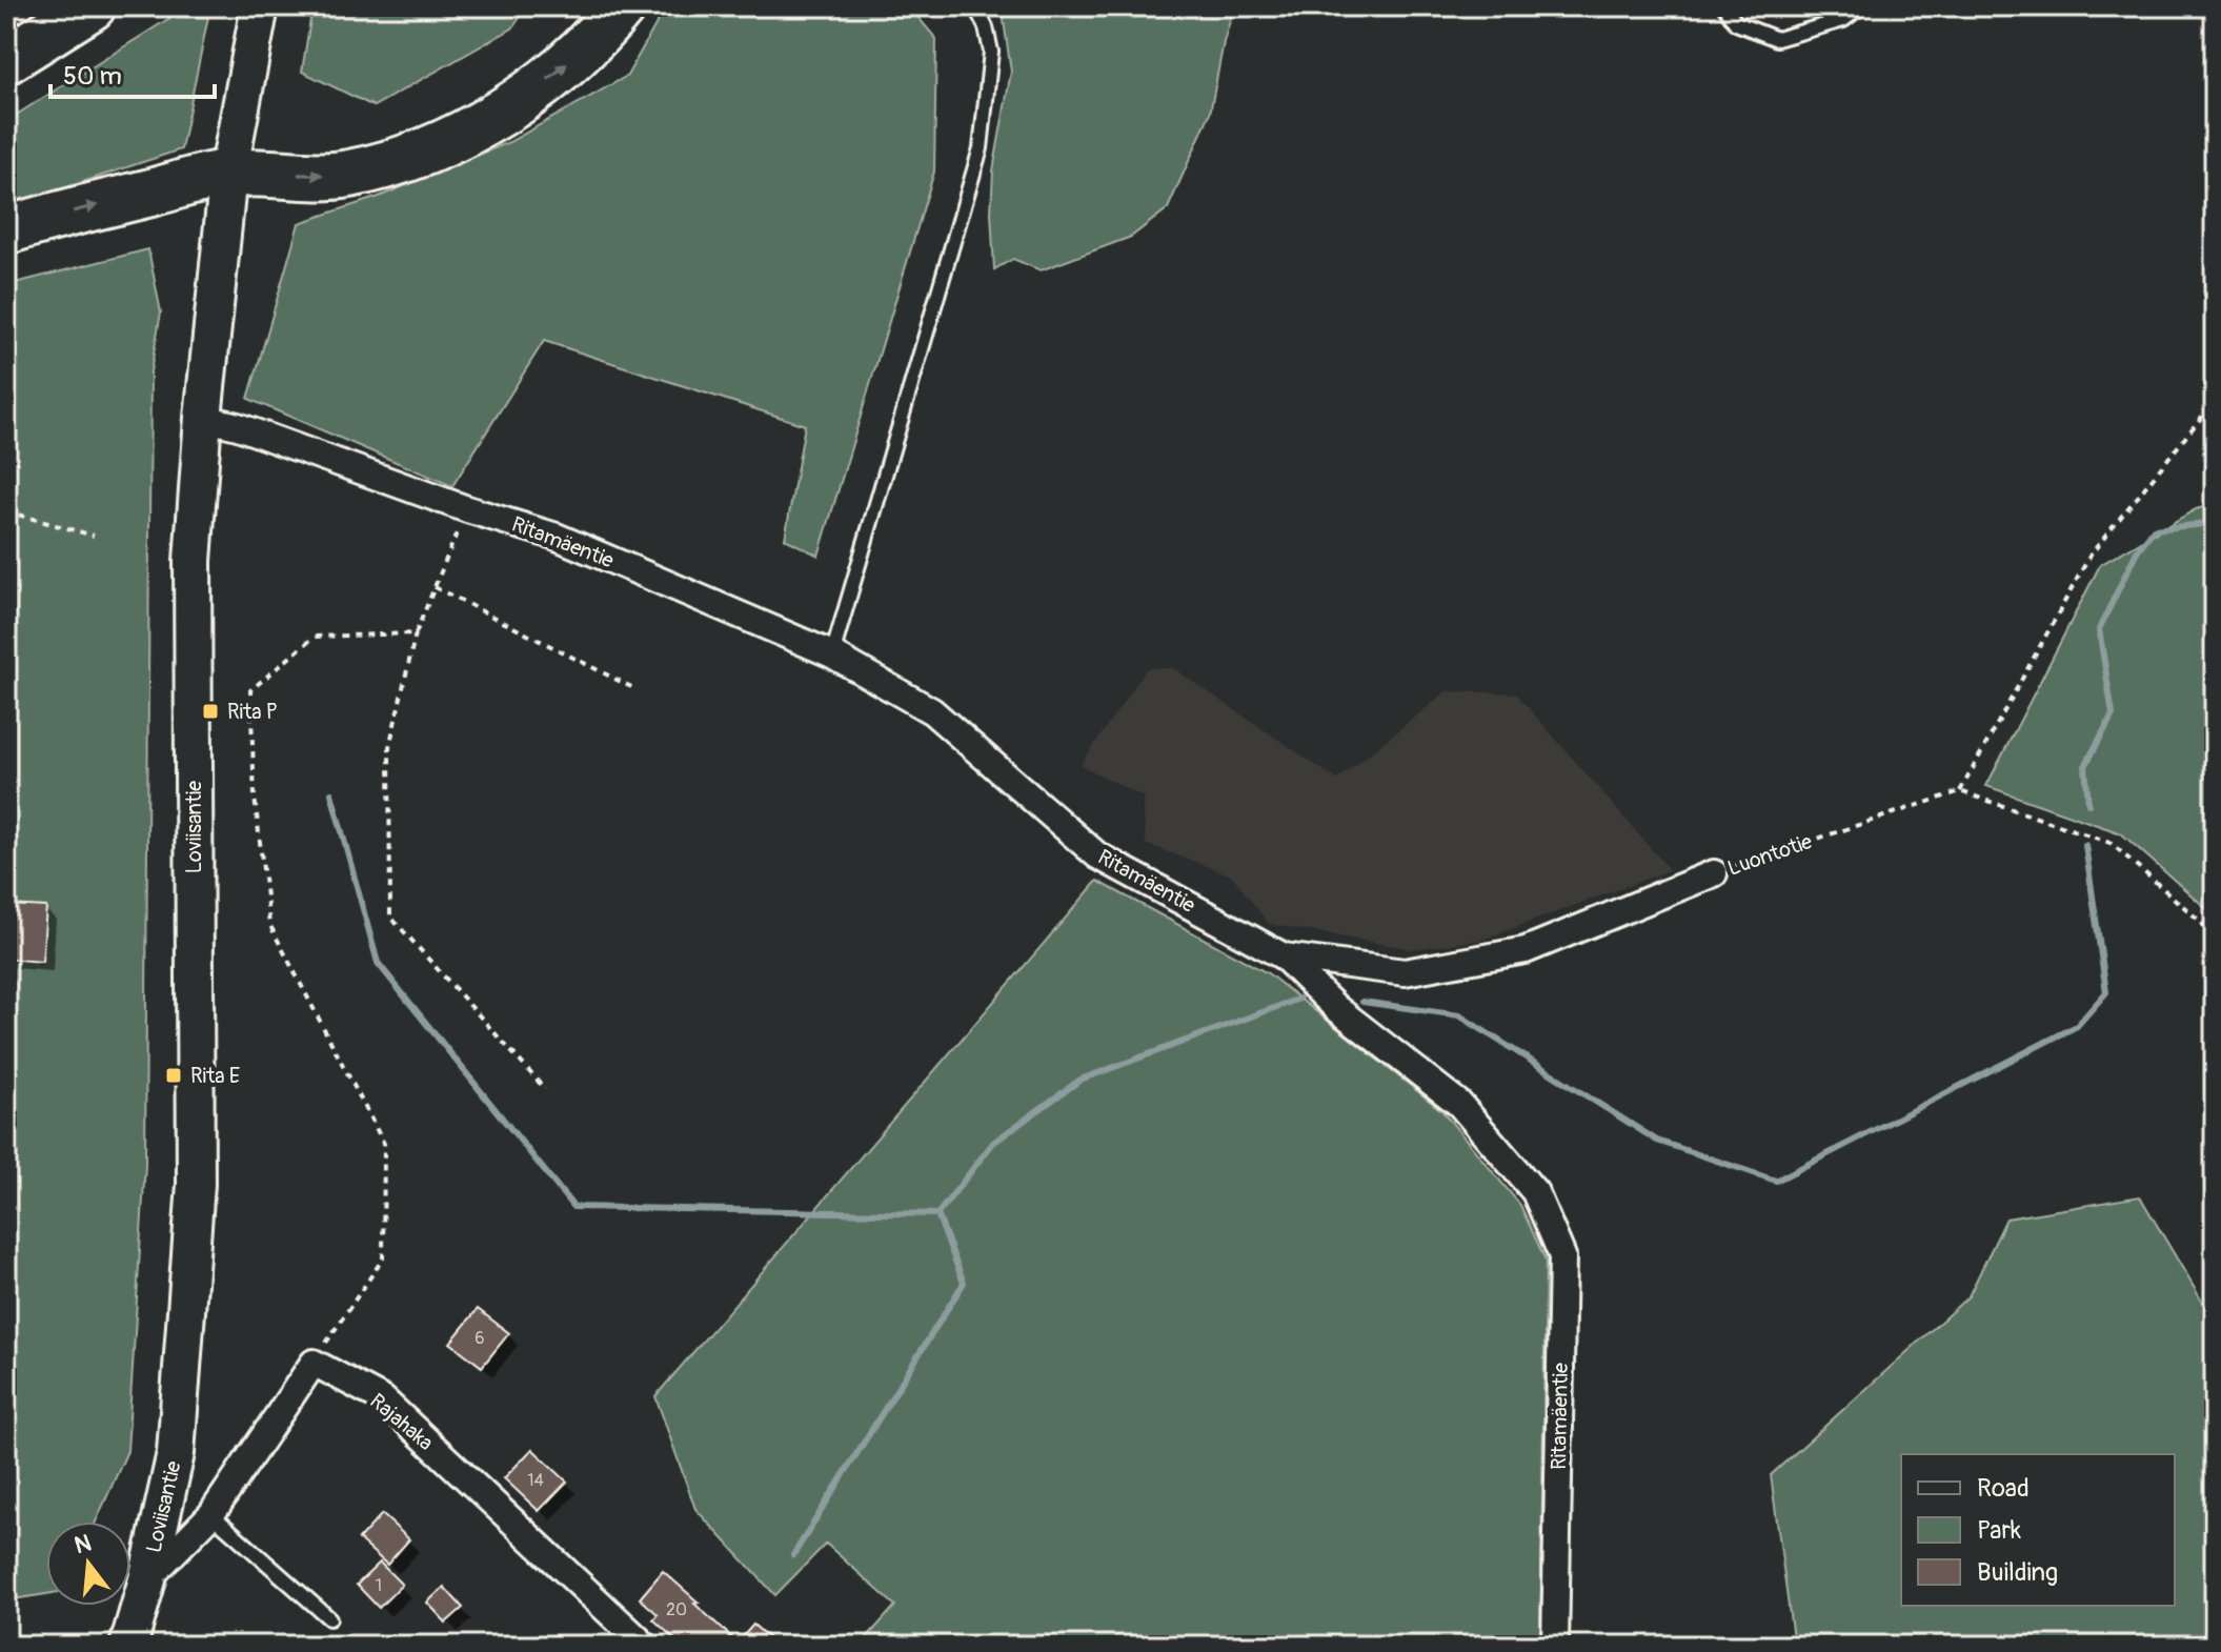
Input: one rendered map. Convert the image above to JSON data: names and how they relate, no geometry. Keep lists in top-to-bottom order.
{
  "streets": {
    "main road": ["Loviisantie"],
    "street": ["Ritamäentie", "Luontotie", "Rajahaka"]
  },
  "crossings": [
    ["Ritamäentie", "Loviisantie"],
    ["Ritamäentie", "Luontotie"]
  ],
  "places": {
    "transit": ["Rita P", "Rita E"]
  },
  "house_numbers": [
    "6",
    "14",
    "1",
    "20"
  ],
  "legend": ["Road", "Park", "Building"],
  "scale_bar": "50 m",
  "north": "top"
}
